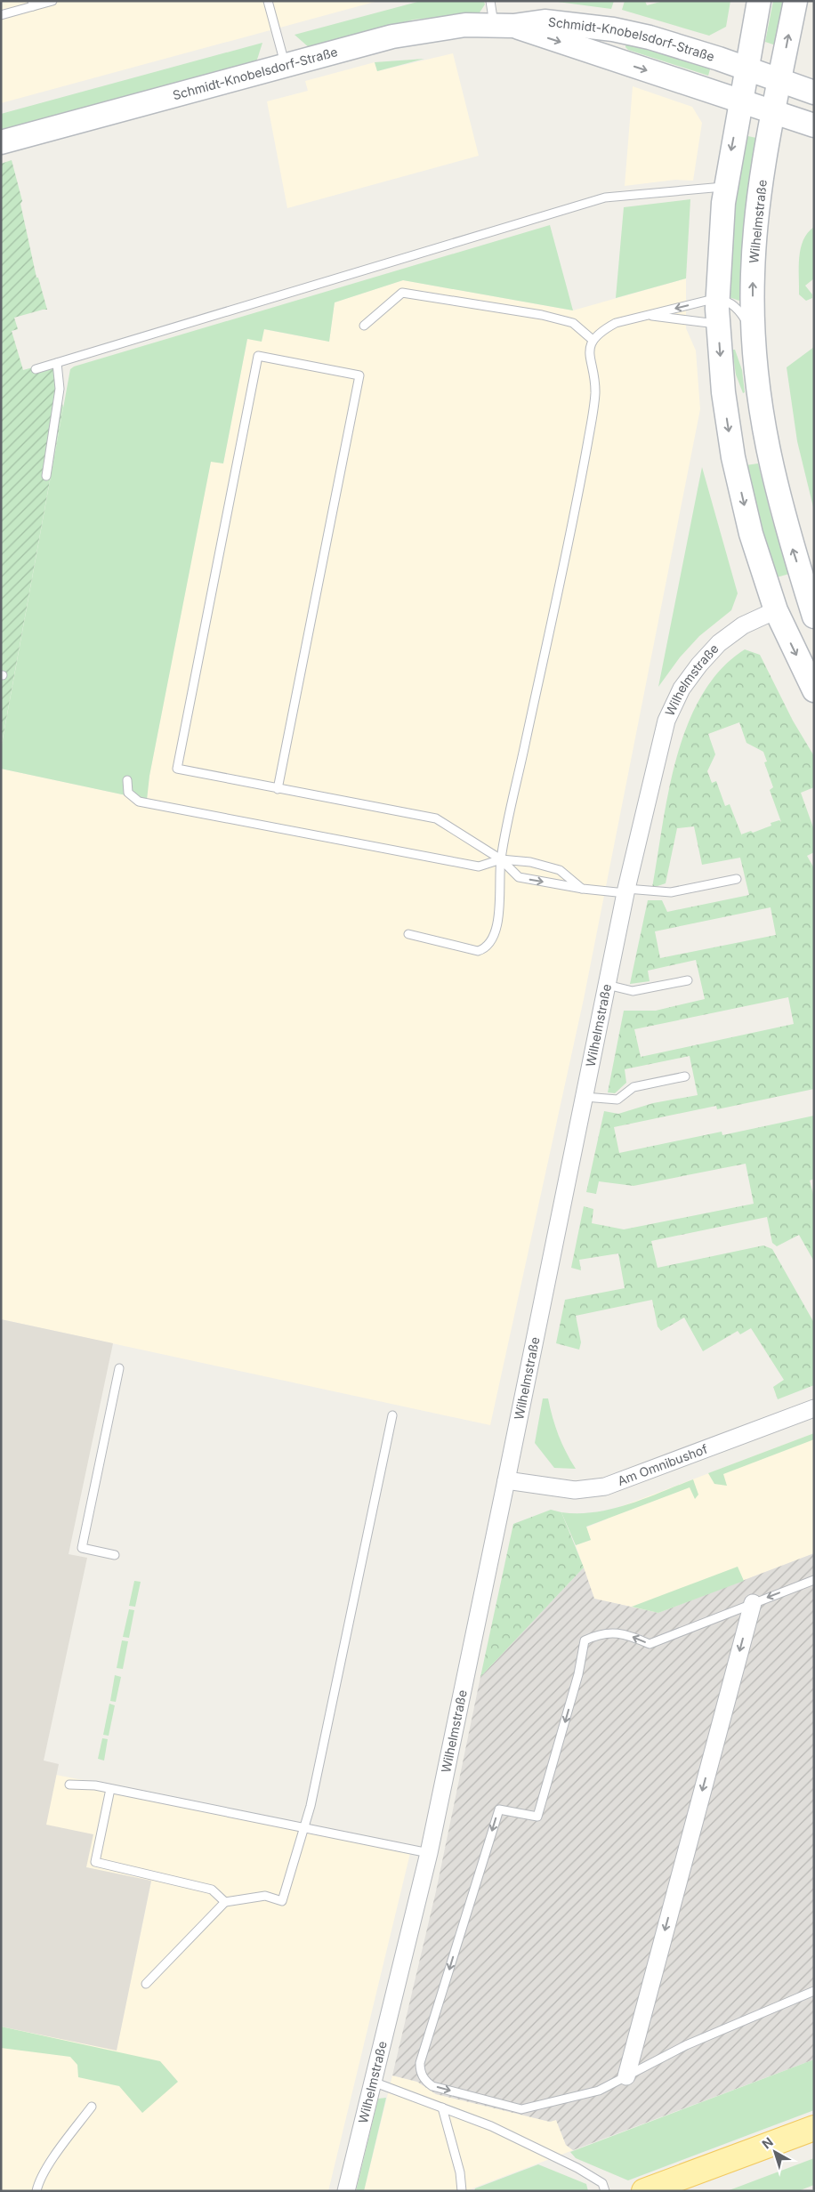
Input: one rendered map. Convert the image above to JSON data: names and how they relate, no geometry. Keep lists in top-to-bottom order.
{
  "streets": {
    "main road": ["Schmidt-Knobelsdorf-Straße", "Wilhelmstraße"],
    "street": ["Am Omnibushof"]
  },
  "crossings": [
    ["Wilhelmstraße", "Am Omnibushof"]
  ],
  "north": "top left"
}
